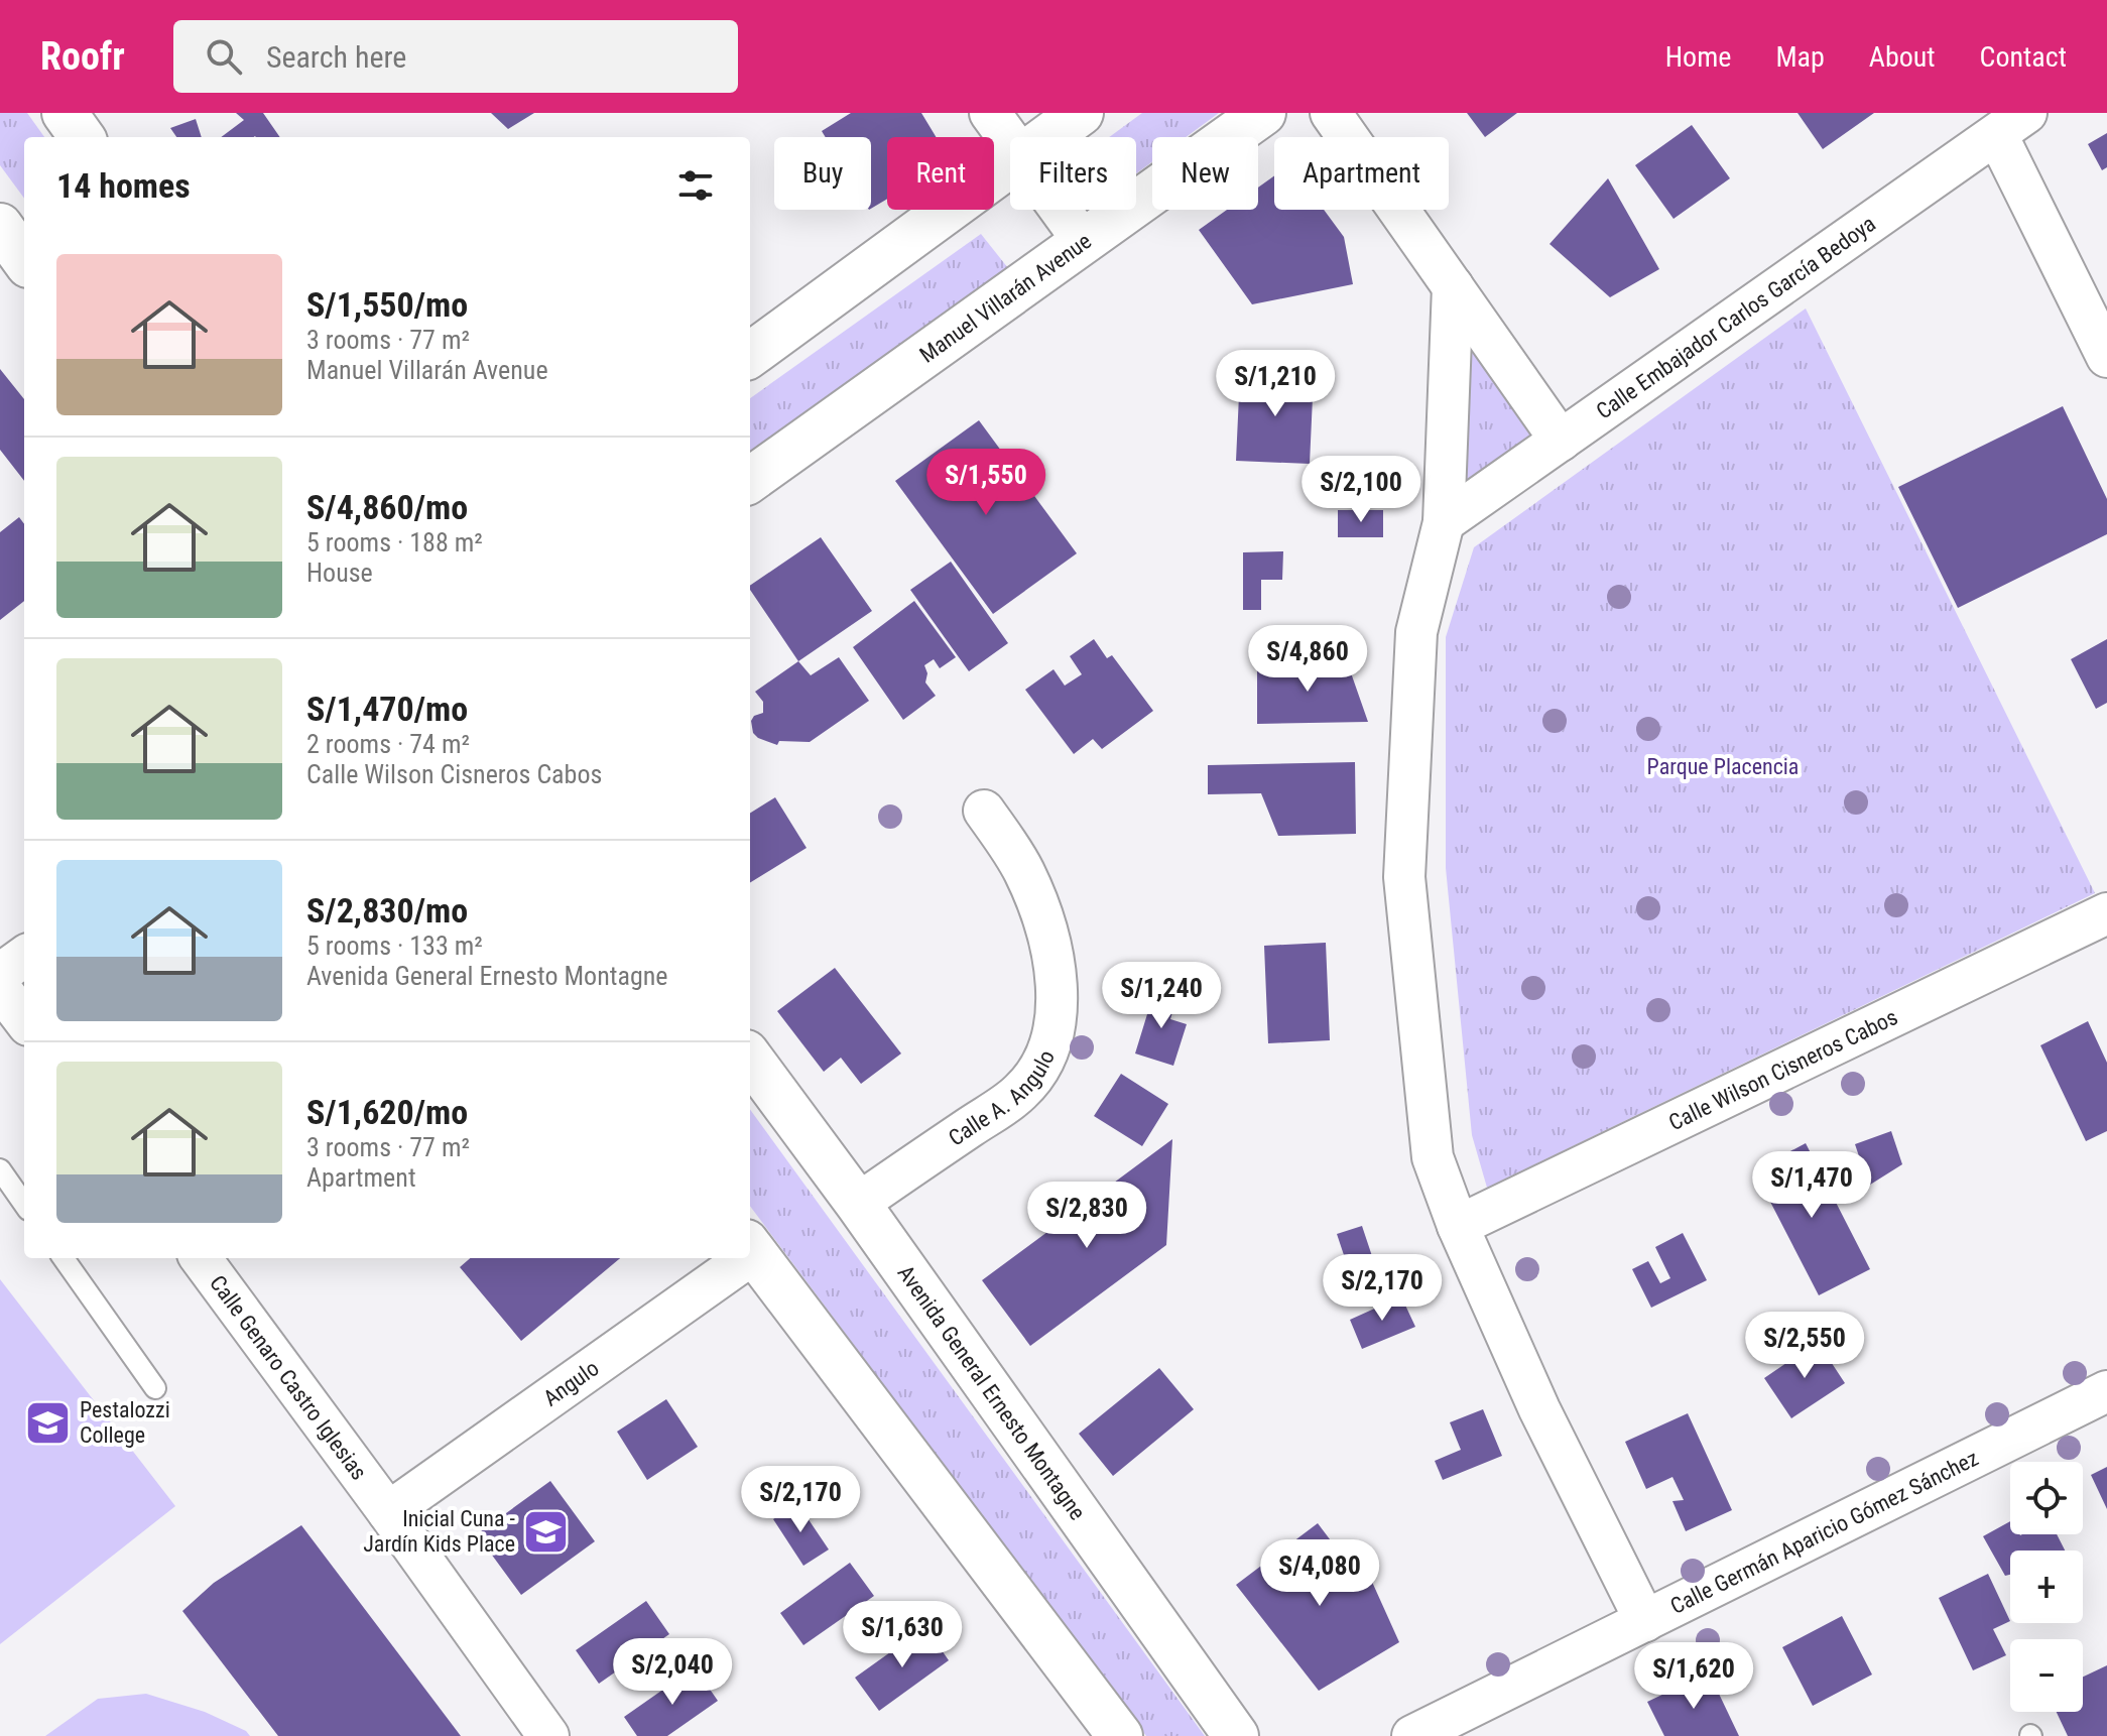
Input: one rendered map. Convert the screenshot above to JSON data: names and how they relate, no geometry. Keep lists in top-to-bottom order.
{
  "streets": {
    "main road": ["Manuel Villarán Avenue", "Avenida General Ernesto Montagne"],
    "street": [
      "Calle Embajador Carlos García Bedoya",
      "Calle Wilson Cisneros Cabos",
      "Calle A. Angulo",
      "Calle Genaro Castro Iglesias",
      "Angulo",
      "Calle Germán Aparicio Gómez Sánchez"
    ]
  },
  "crossings": [
    ["Calle A. Angulo", "Avenida General Ernesto Montagne"],
    ["Calle Genaro Castro Iglesias", "Angulo"]
  ],
  "parks": ["Parque Placencia"],
  "places": {
    "school or university": ["Pestalozzi College", "Inicial Cuna - Jardín Kids Place"]
  },
  "page": {
    "header": "Roofr",
    "search": "Search here",
    "nav": [
      "Home",
      "Map",
      "About",
      "Contact"
    ],
    "chip": [
      "Buy",
      "Rent",
      "Filters",
      "New",
      "Apartment"
    ],
    "heading": "14 homes",
    "list": [
      {
        "name": "S/1,550/mo",
        "note": "3 rooms · 77 m² · Manuel Villarán Avenue"
      },
      {
        "name": "S/4,860/mo",
        "note": "5 rooms · 188 m² · House"
      },
      {
        "name": "S/1,470/mo",
        "note": "2 rooms · 74 m² · Calle Wilson Cisneros Cabos"
      },
      {
        "name": "S/2,830/mo",
        "note": "5 rooms · 133 m² · Avenida General Ernesto Montagne"
      },
      {
        "name": "S/1,620/mo",
        "note": "3 rooms · 77 m² · Apartment"
      }
    ],
    "price": [
      "S/1,210",
      "S/1,550",
      "S/2,100",
      "S/4,860",
      "S/1,240",
      "S/1,470",
      "S/2,830",
      "S/2,170",
      "S/2,550",
      "S/2,170",
      "S/4,080",
      "S/1,630",
      "S/2,040",
      "S/1,620"
    ],
    "map_buttons": ["+", "−"]
  }
}
